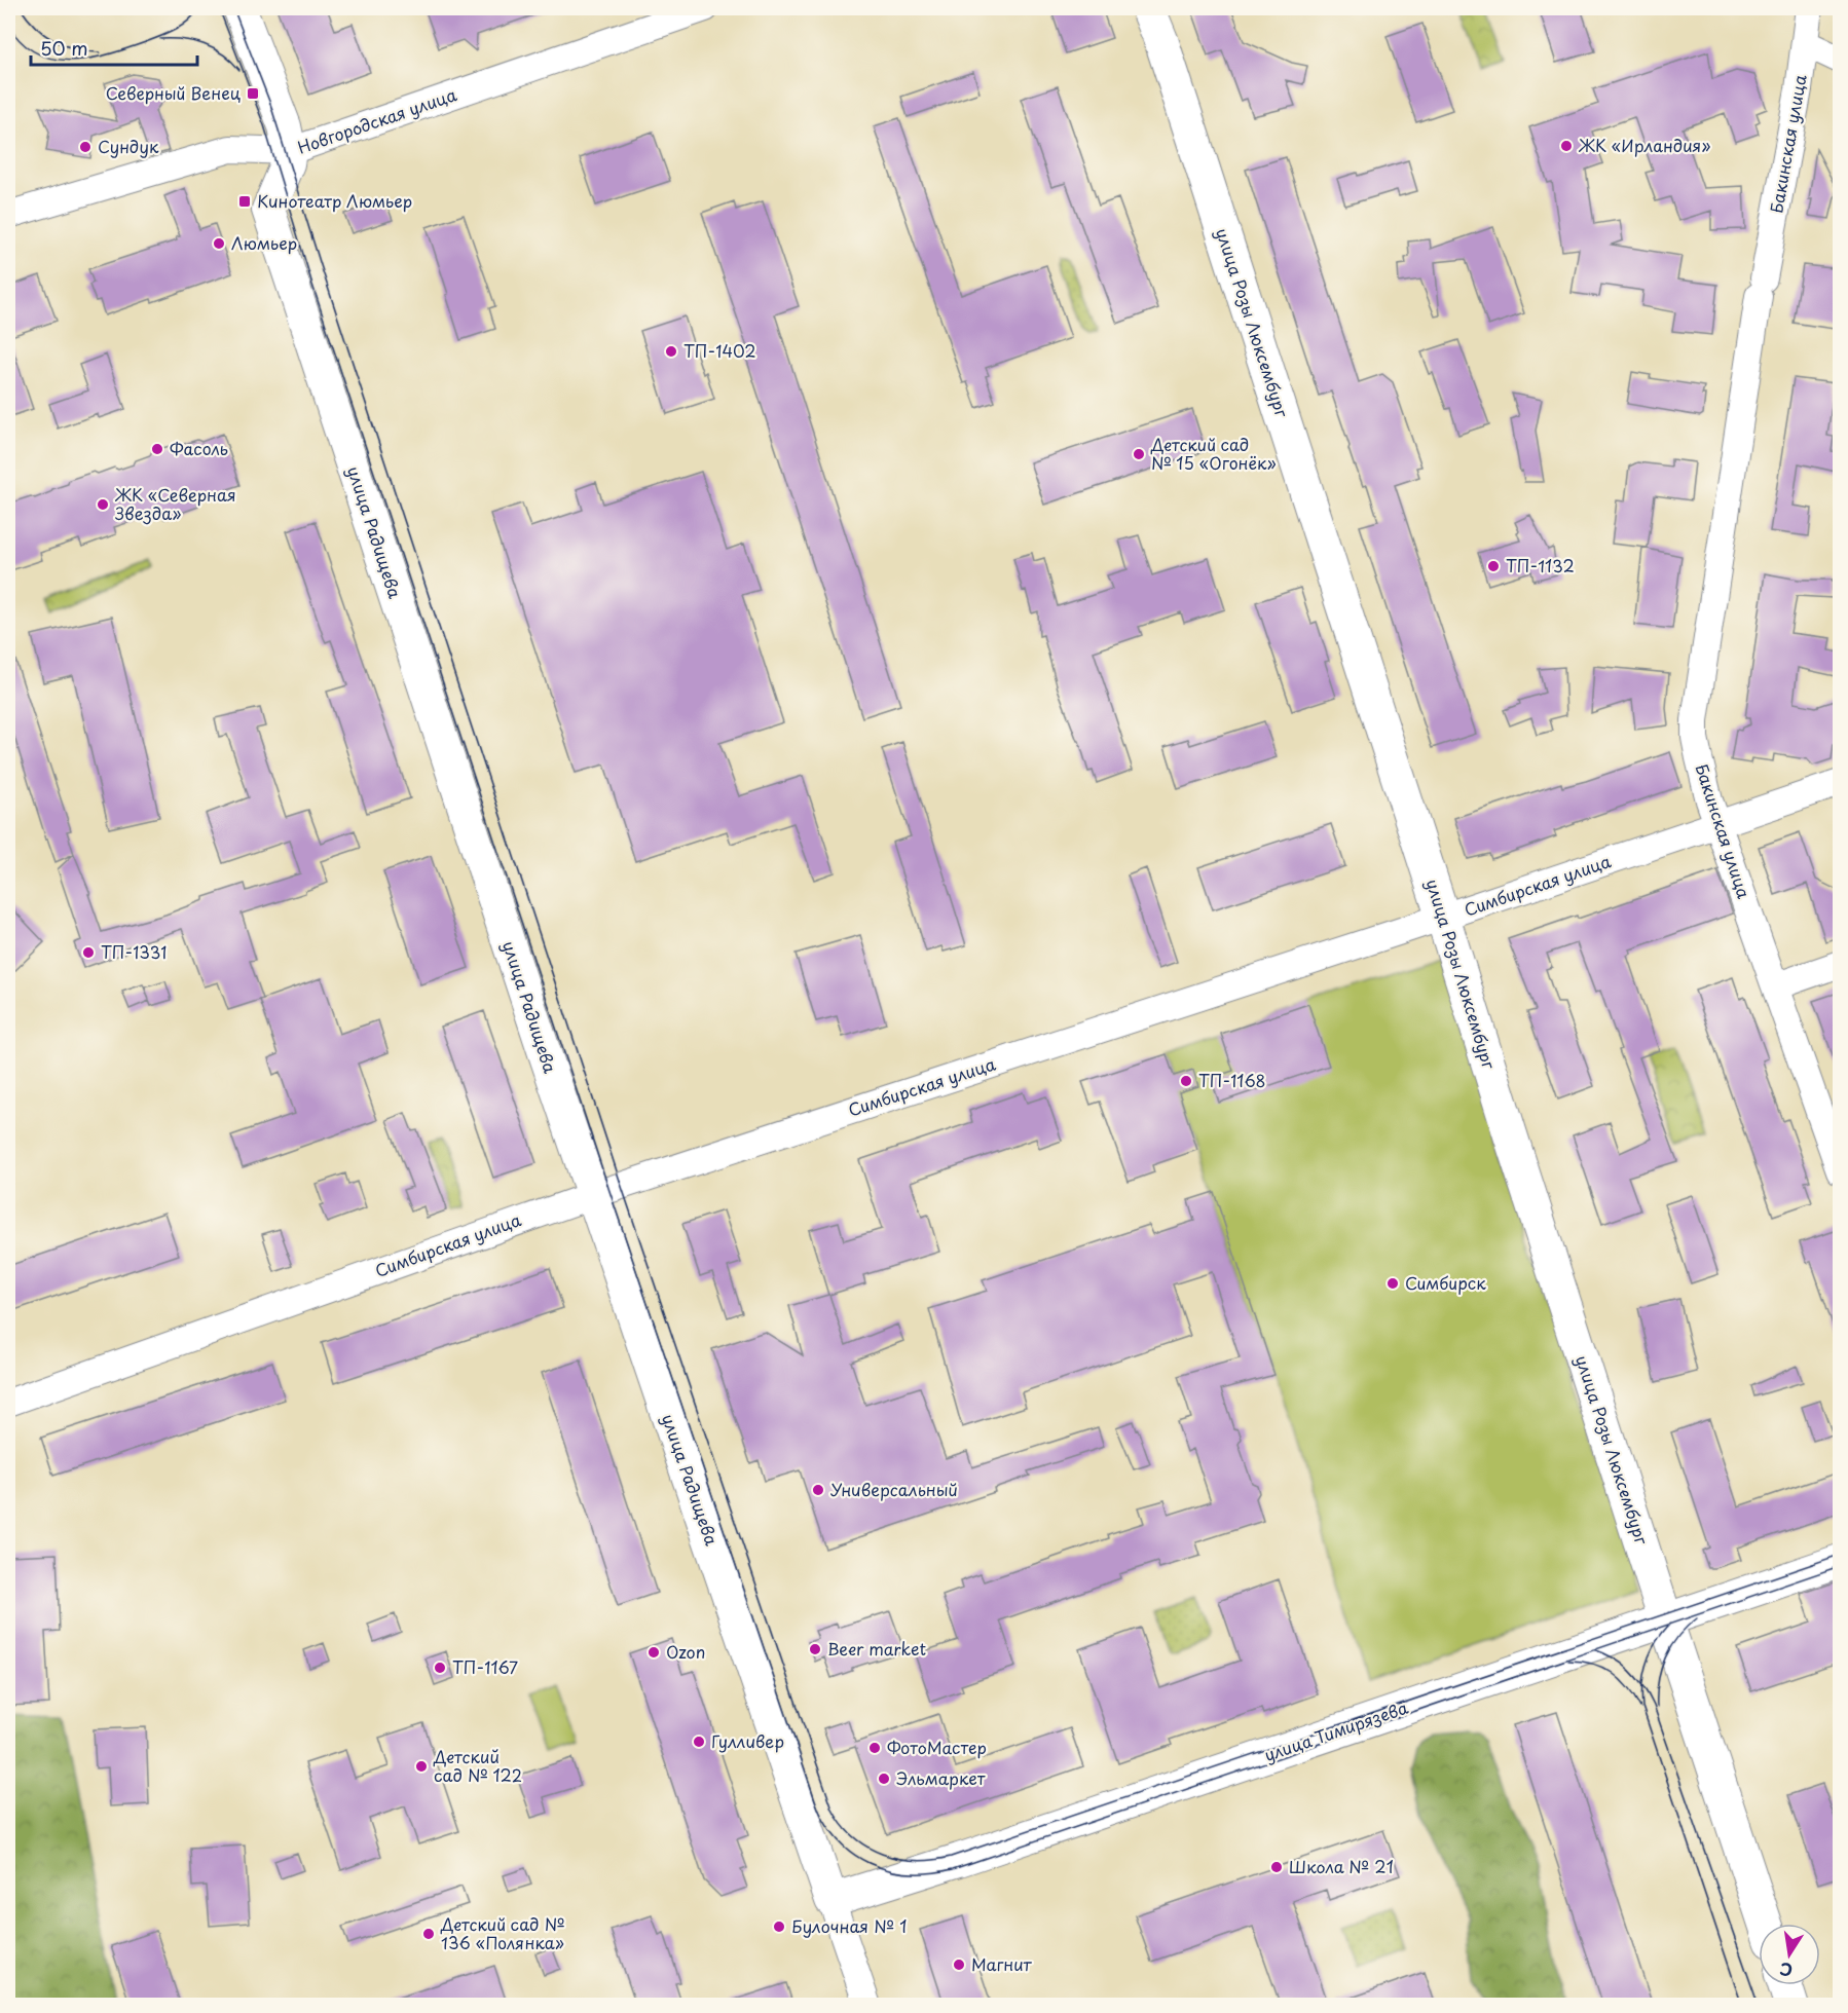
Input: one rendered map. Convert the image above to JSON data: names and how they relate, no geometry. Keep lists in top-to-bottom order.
{
  "streets": {
    "main road": ["улица Розы Люксембург"],
    "street": [
      "Новгородская улица",
      "Бакинская улица",
      "улица Радищева",
      "Симбирская улица",
      "улица Тимирязева"
    ]
  },
  "crossings": [
    ["Новгородская улица", "улица Радищева"],
    ["Бакинская улица", "Симбирская улица"],
    ["улица Розы Люксембург", "Симбирская улица"],
    ["улица Розы Люксембург", "улица Тимирязева"],
    ["улица Радищева", "Симбирская улица"],
    ["улица Радищева", "улица Тимирязева"]
  ],
  "places": {
    "transit": ["Северный Венец", "Кинотеатр Люмьер"],
    "other": [
      "ЖК «Ирландия»",
      "Сундук",
      "Люмьер",
      "ТП-1402",
      "Фасоль",
      "Детский сад № 15 «Огонёк»",
      "ЖК «Северная Звезда»",
      "ТП-1132",
      "ТП-1331",
      "ТП-1168",
      "Симбирск",
      "Универсальный",
      "Beer market",
      "Ozon",
      "ТП-1167",
      "Гулливер",
      "ФотоМастер",
      "Детский сад № 122",
      "Эльмаркет",
      "Школа № 21",
      "Булочная № 1",
      "Детский сад № 136 «Полянка»",
      "Магнит"
    ]
  },
  "scale_bar": "50 m",
  "north": "bottom"
}
